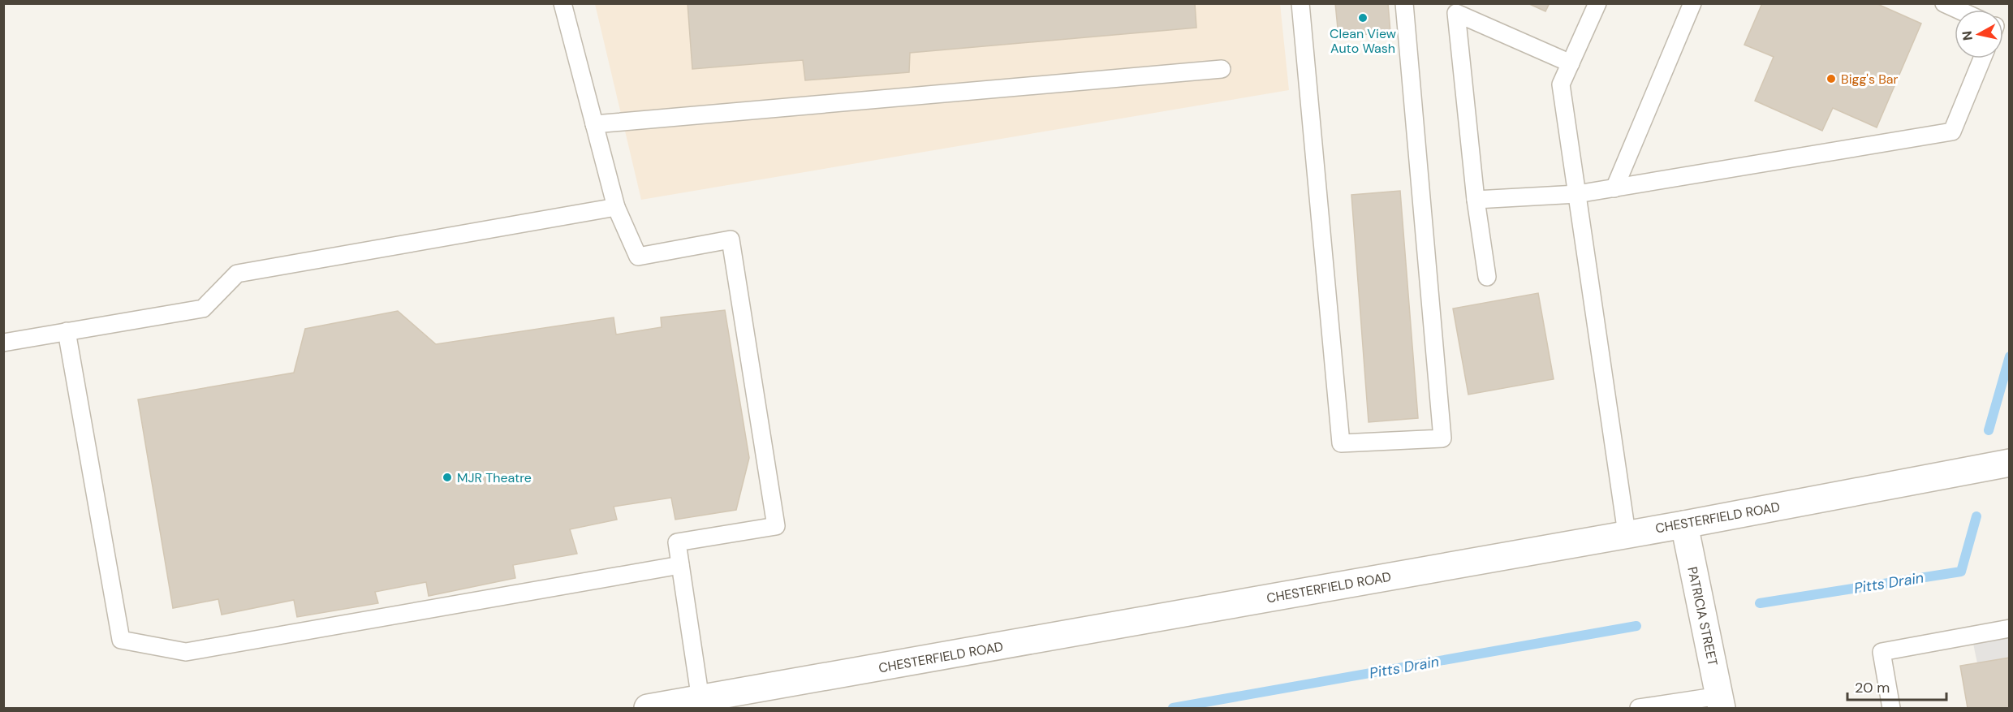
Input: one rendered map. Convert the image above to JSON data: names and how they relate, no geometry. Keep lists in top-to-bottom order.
{
  "streets": {
    "street": ["CHESTERFIELD ROAD", "PATRICIA STREET"]
  },
  "crossings": [
    ["CHESTERFIELD ROAD", "PATRICIA STREET"]
  ],
  "water": ["Pitts Drain"],
  "places": ["Clean View Auto Wash", "Bigg's Bar", "MJR Theatre"],
  "scale_bar": "20 m",
  "north": "left"
}
